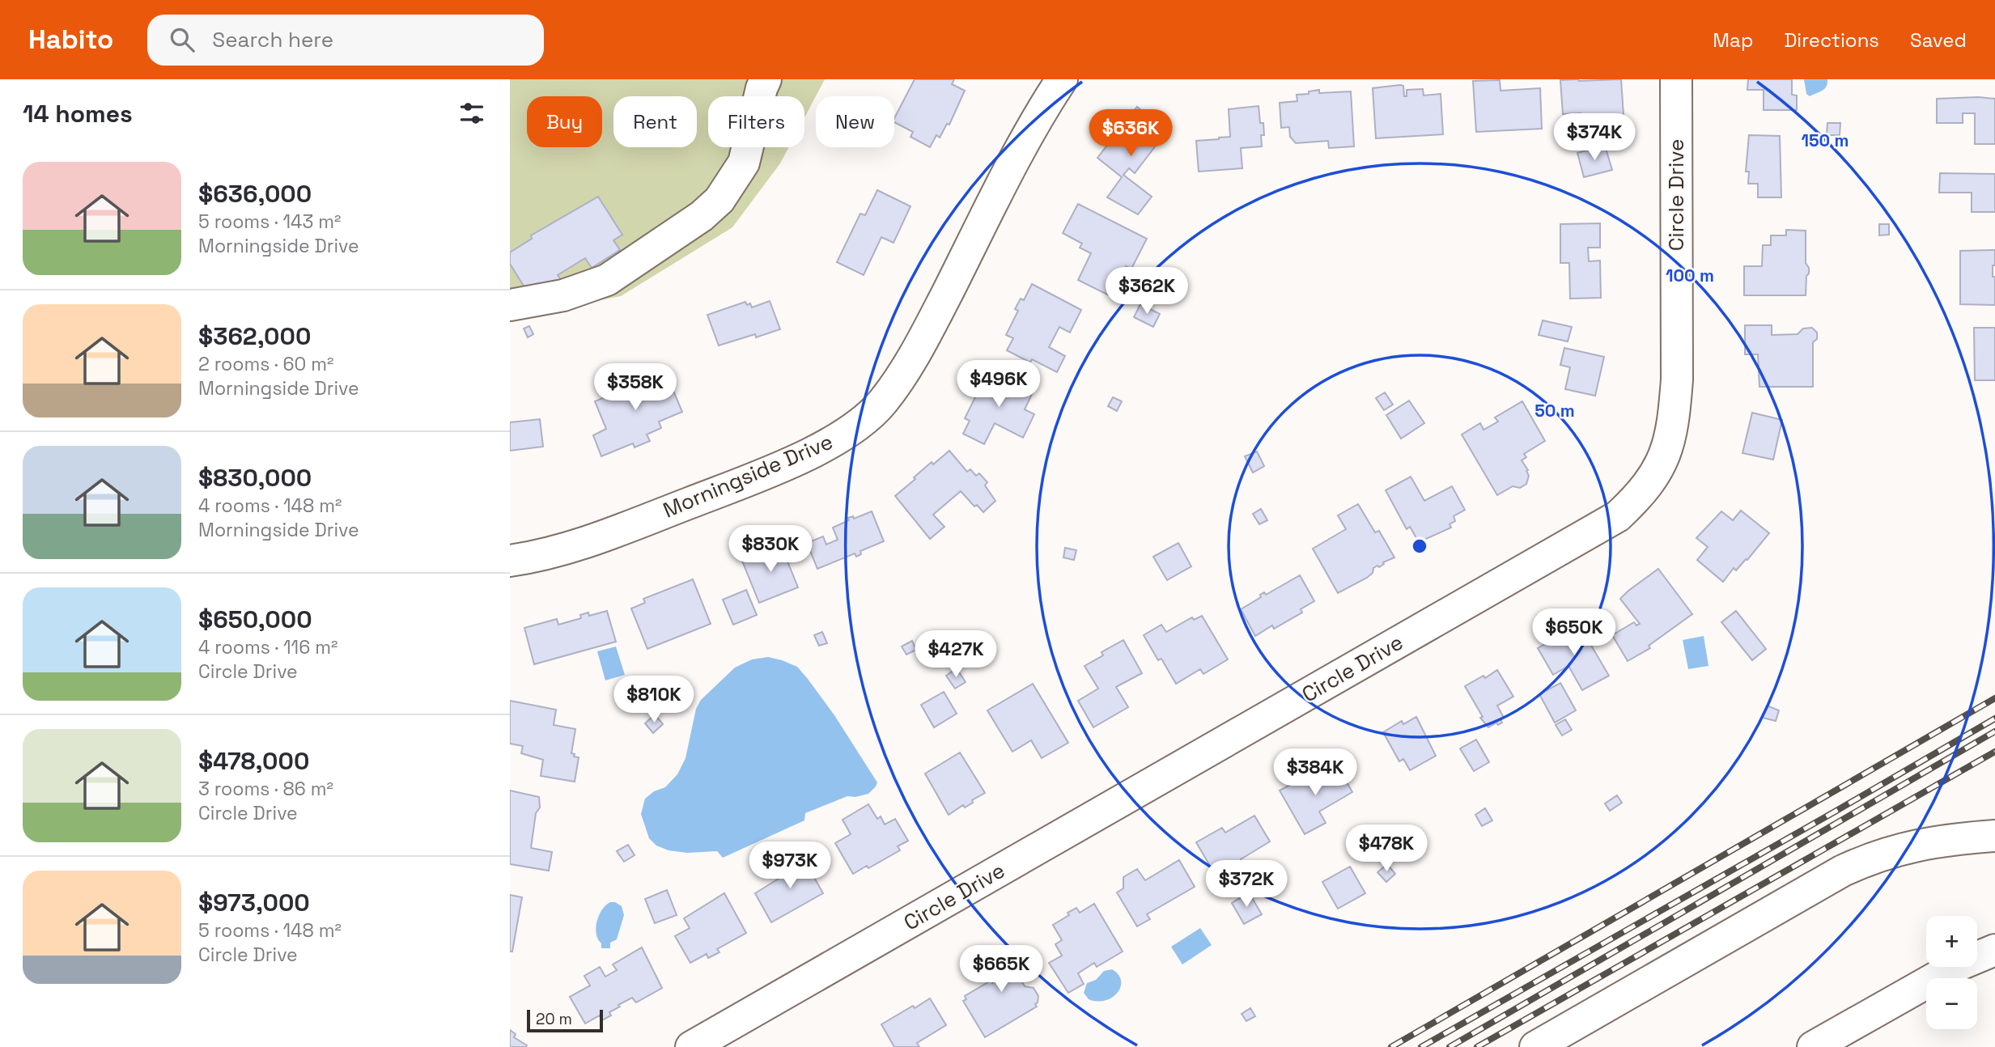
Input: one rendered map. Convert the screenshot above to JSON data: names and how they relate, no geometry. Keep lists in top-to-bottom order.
{
  "streets": {
    "main road": ["Circle Drive", "Morningside Drive"]
  },
  "scale_bar": "20 m",
  "page": {
    "header": "Habito",
    "search": "Search here",
    "nav": ["Map", "Directions", "Saved"],
    "heading": "14 homes",
    "chip": [
      "Buy",
      "Rent",
      "Filters",
      "New"
    ],
    "price": [
      "$636K",
      "$374K",
      "$362K",
      "$496K",
      "$358K",
      "$830K",
      "$650K",
      "$427K",
      "$810K",
      "$384K",
      "$478K",
      "$973K",
      "$372K",
      "$665K"
    ],
    "list": [
      {
        "name": "$636,000",
        "note": "5 rooms · 143 m² · Morningside Drive"
      },
      {
        "name": "$362,000",
        "note": "2 rooms · 60 m² · Morningside Drive"
      },
      {
        "name": "$830,000",
        "note": "4 rooms · 148 m² · Morningside Drive"
      },
      {
        "name": "$650,000",
        "note": "4 rooms · 116 m² · Circle Drive"
      },
      {
        "name": "$478,000",
        "note": "3 rooms · 86 m² · Circle Drive"
      },
      {
        "name": "$973,000",
        "note": "5 rooms · 148 m² · Circle Drive"
      }
    ],
    "map_buttons": ["+", "−"],
    "scale": "20 m"
  },
  "rings": ["150 m", "100 m", "50 m"]
}
